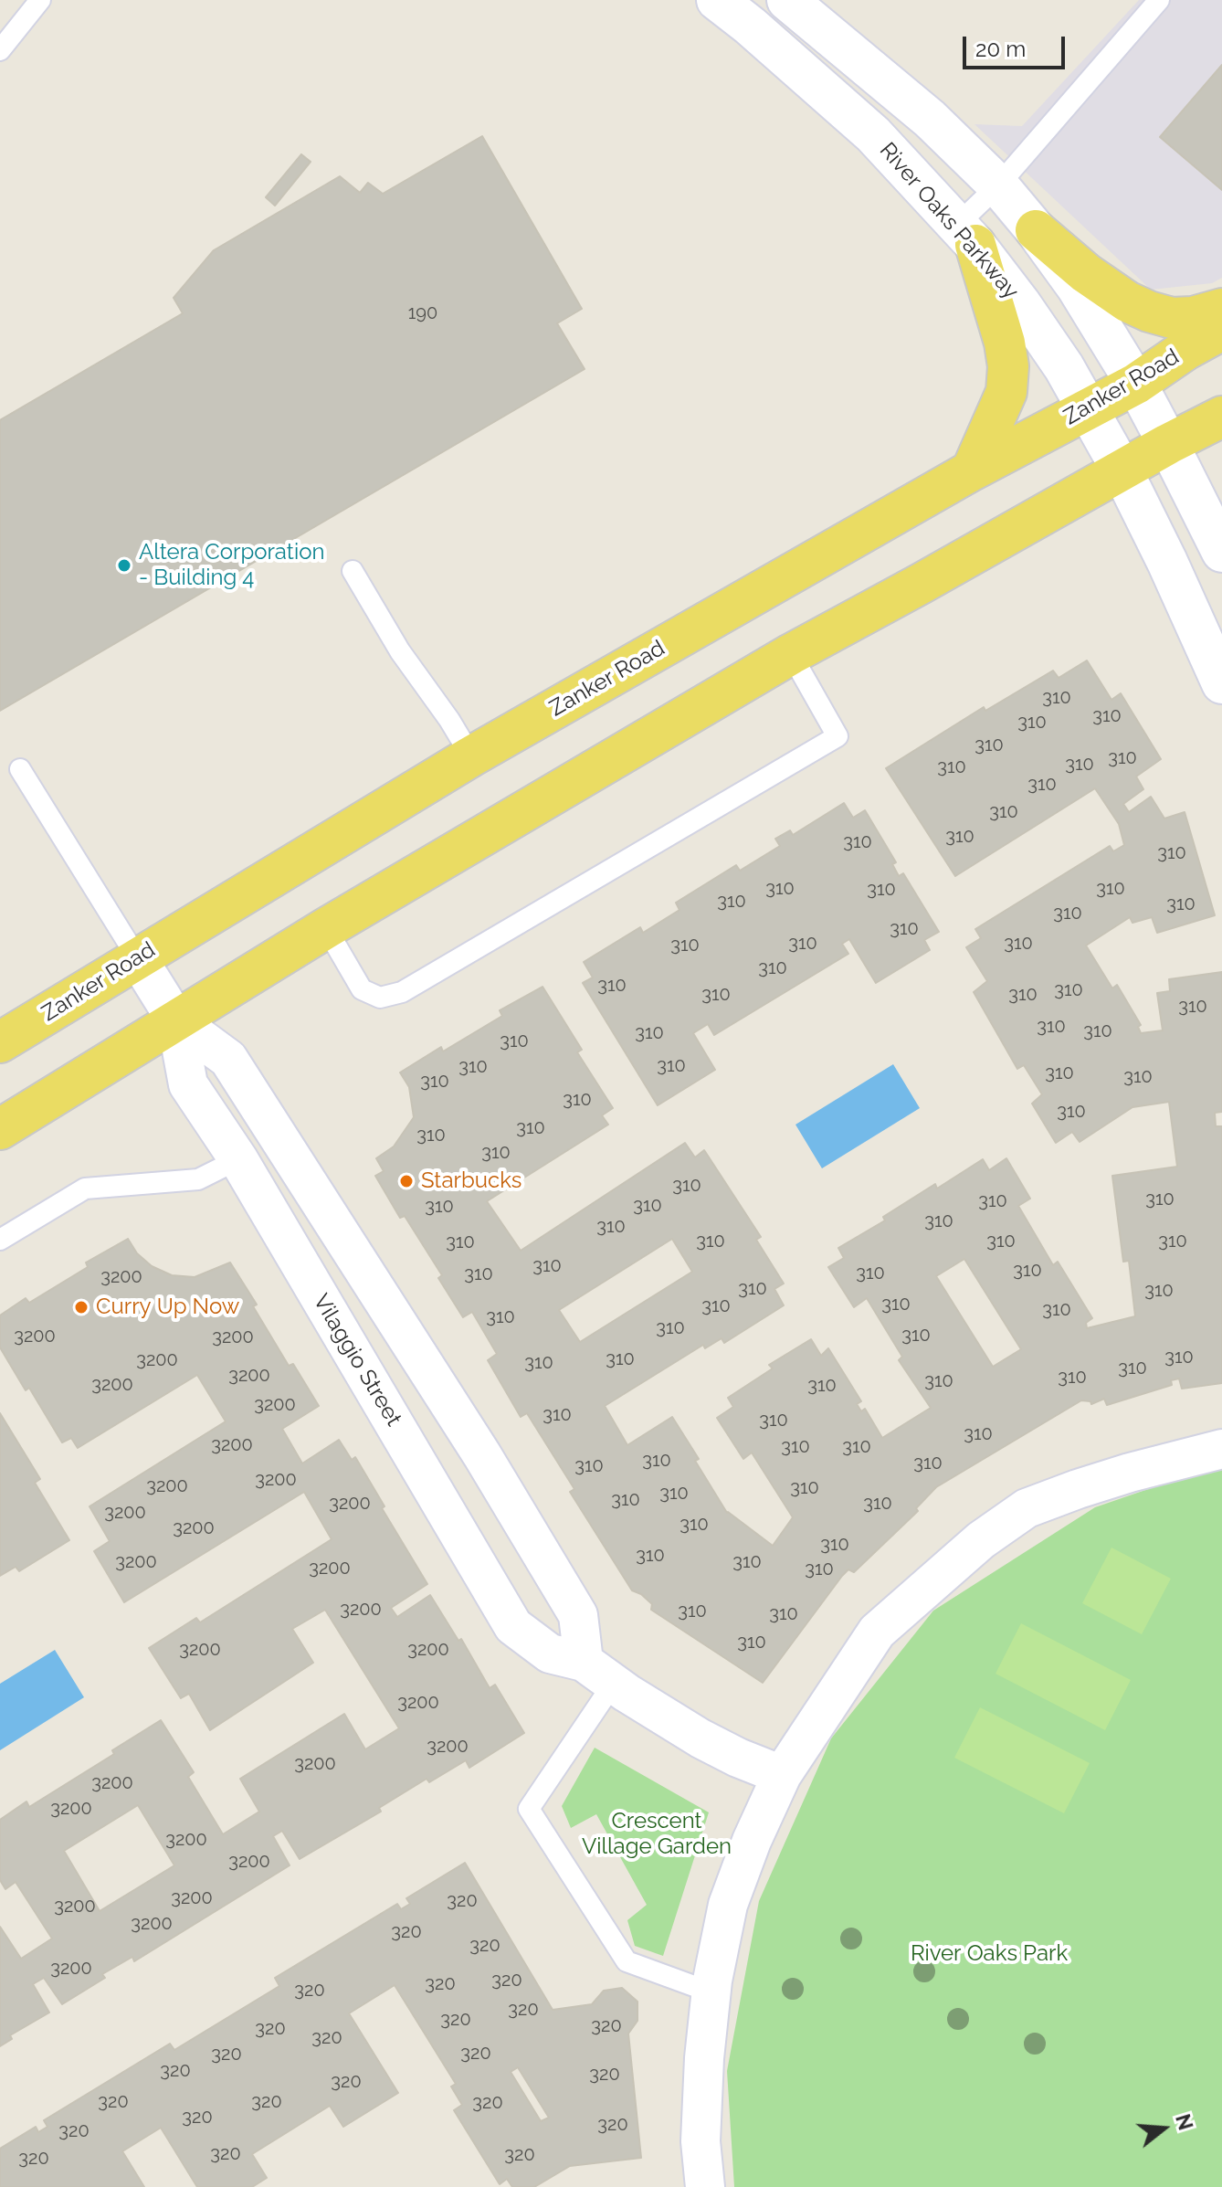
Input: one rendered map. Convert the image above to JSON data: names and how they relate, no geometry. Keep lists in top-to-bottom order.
{
  "streets": {
    "main road": ["Zanker Road"],
    "street": ["River Oaks Parkway", "Vilaggio Street"]
  },
  "crossings": [
    ["River Oaks Parkway", "Zanker Road"],
    ["Zanker Road", "Vilaggio Street"]
  ],
  "parks": ["Crescent Village Garden", "River Oaks Park"],
  "places": ["Altera Corporation - Building 4", "Starbucks", "Curry Up Now"],
  "house_numbers": [
    "190",
    "310",
    "310",
    "310",
    "310",
    "310",
    "310",
    "310",
    "310",
    "310",
    "310",
    "310",
    "310",
    "310",
    "310",
    "310",
    "310",
    "310",
    "310",
    "310",
    "310",
    "310",
    "310",
    "310",
    "310",
    "310",
    "310",
    "310",
    "310",
    "310",
    "310",
    "310",
    "310",
    "310",
    "310",
    "310",
    "310",
    "310",
    "310",
    "310",
    "310",
    "310",
    "310",
    "310",
    "310",
    "310",
    "310",
    "310",
    "310",
    "310",
    "310",
    "310",
    "310",
    "310",
    "310",
    "310",
    "310",
    "310",
    "3200",
    "310",
    "310",
    "310",
    "310",
    "310",
    "310",
    "310",
    "310",
    "3200",
    "3200",
    "310",
    "310",
    "3200",
    "310",
    "310",
    "3200",
    "310",
    "310",
    "3200",
    "310",
    "3200",
    "310",
    "310",
    "310",
    "3200",
    "310",
    "310",
    "310",
    "310",
    "310",
    "3200",
    "3200",
    "310",
    "310",
    "310",
    "3200",
    "310",
    "3200",
    "310",
    "3200",
    "310",
    "310",
    "3200",
    "310",
    "3200",
    "310",
    "3200",
    "310",
    "310",
    "310",
    "3200",
    "3200",
    "3200",
    "3200",
    "3200",
    "3200",
    "3200",
    "3200",
    "3200",
    "3200",
    "320",
    "3200",
    "3200",
    "320",
    "320",
    "3200",
    "320",
    "320",
    "320",
    "320",
    "320",
    "320",
    "320",
    "320",
    "320",
    "320",
    "320",
    "320",
    "320",
    "320",
    "320",
    "320",
    "320",
    "320",
    "320",
    "320",
    "320",
    "320"
  ],
  "scale_bar": "20 m",
  "north": "right"
}
